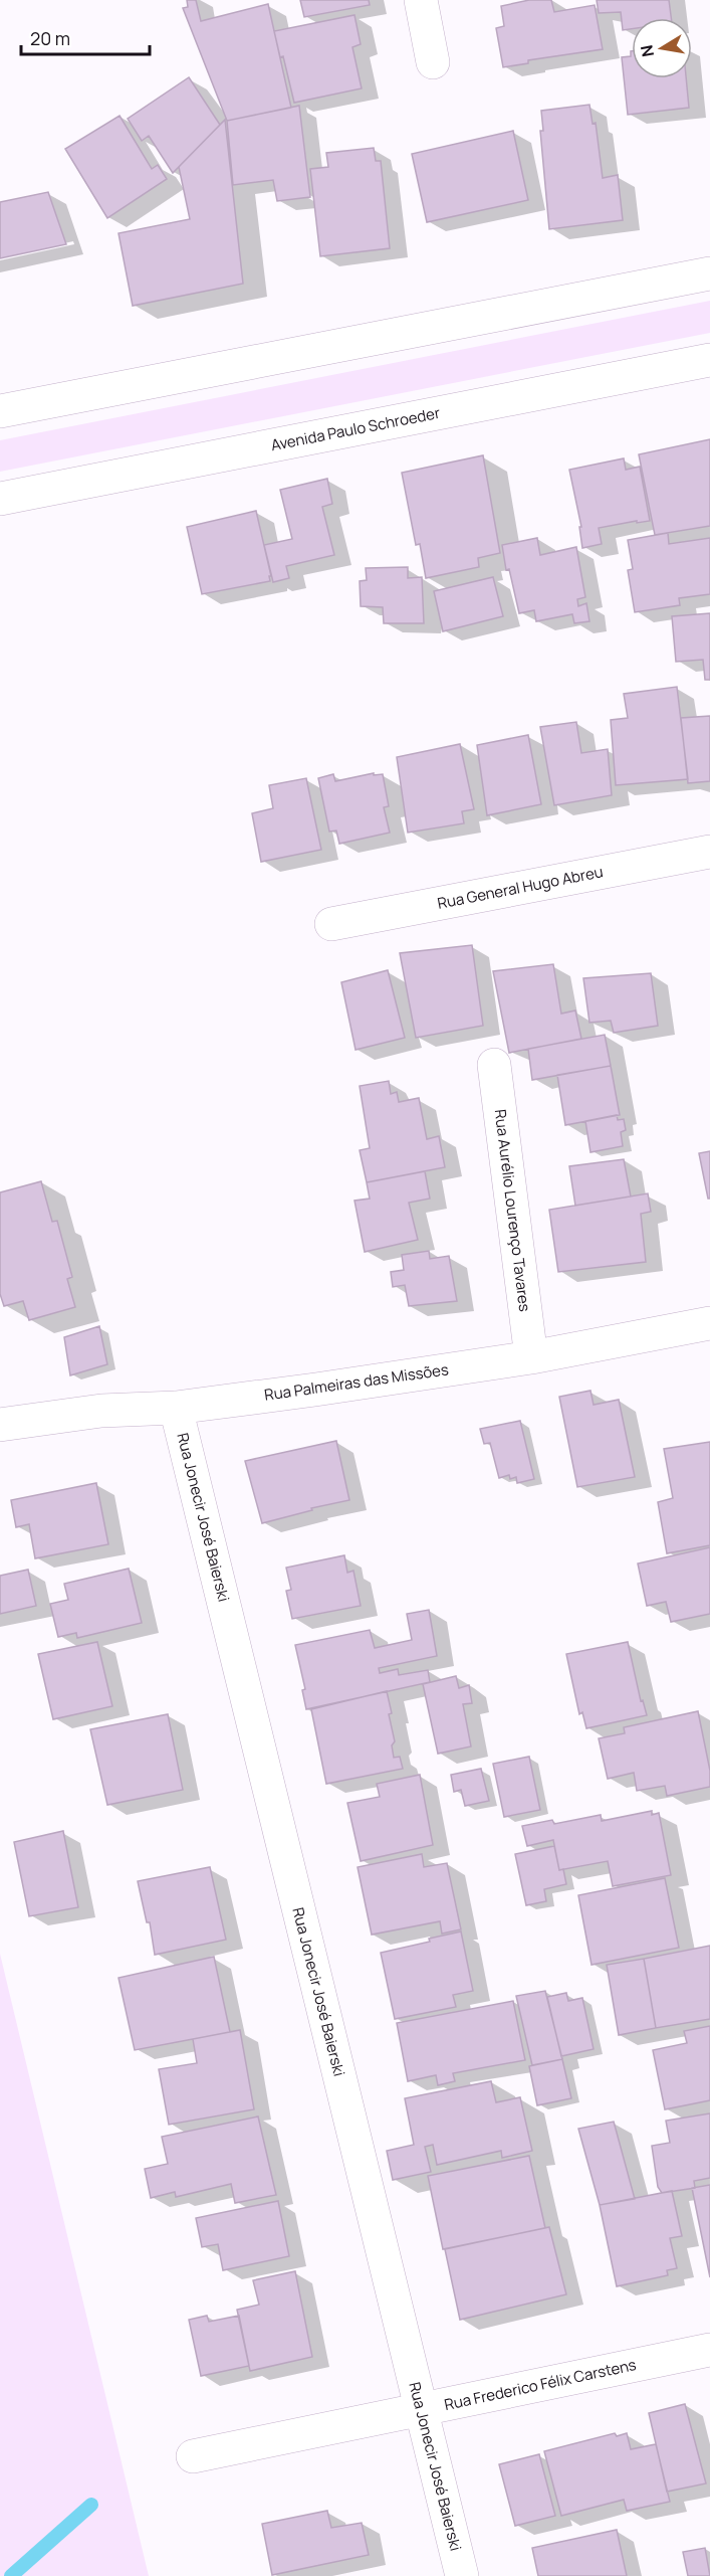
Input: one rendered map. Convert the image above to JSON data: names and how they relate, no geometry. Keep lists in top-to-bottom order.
{
  "streets": {
    "street": [
      "Avenida Paulo Schroeder",
      "Rua General Hugo Abreu",
      "Rua Aurélio Lourenço Tavares",
      "Rua Palmeiras das Missões",
      "Rua Jonecir José Baierski",
      "Rua Frederico Félix Carstens"
    ]
  },
  "crossings": [
    ["Rua Aurélio Lourenço Tavares", "Rua Palmeiras das Missões"],
    ["Rua Palmeiras das Missões", "Rua Jonecir José Baierski"],
    ["Rua Jonecir José Baierski", "Rua Frederico Félix Carstens"]
  ],
  "scale_bar": "20 m",
  "north": "left"
}
